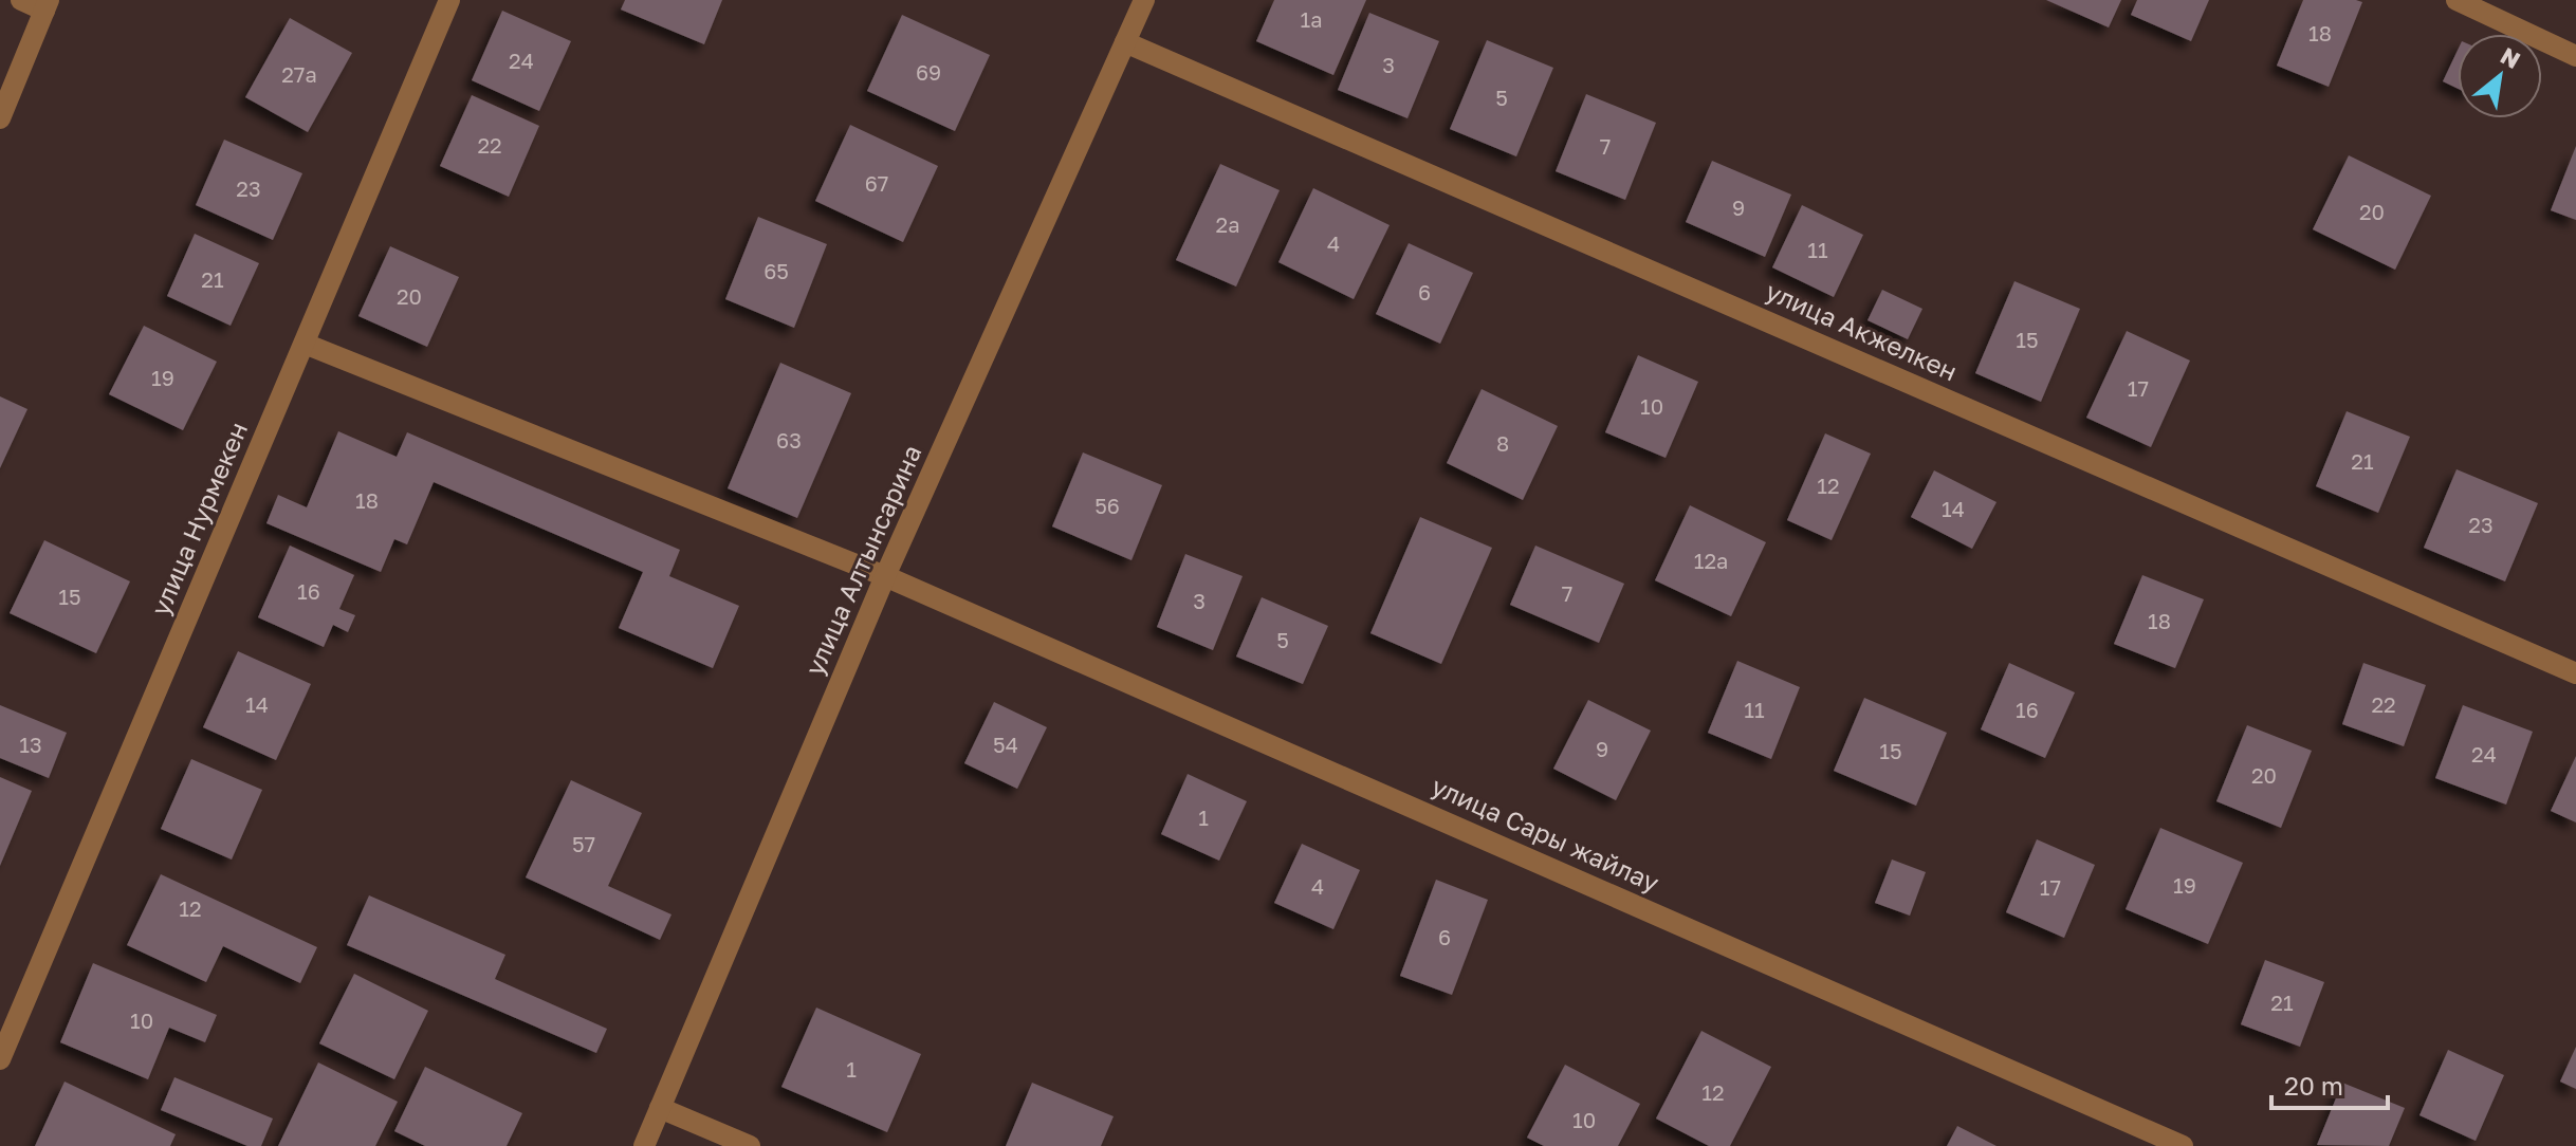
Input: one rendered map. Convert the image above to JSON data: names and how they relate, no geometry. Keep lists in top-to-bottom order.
{
  "streets": {
    "street": [
      "улица Акжелкен",
      "улица Нурмекен",
      "улица Алтынсарина",
      "улица Сары жайлау"
    ]
  },
  "crossings": [
    ["улица Акжелкен", "улица Алтынсарина"],
    ["улица Нурмекен", "улица Сары жайлау"],
    ["улица Алтынсарина", "улица Сары жайлау"]
  ],
  "house_numbers": [
    "1а",
    "18",
    "24",
    "3",
    "69",
    "27а",
    "5",
    "22",
    "7",
    "67",
    "23",
    "9",
    "20",
    "2а",
    "4",
    "11",
    "65",
    "21",
    "6",
    "20",
    "15",
    "19",
    "17",
    "10",
    "63",
    "8",
    "21",
    "12",
    "18",
    "56",
    "14",
    "23",
    "12а",
    "16",
    "7",
    "15",
    "3",
    "18",
    "5",
    "14",
    "22",
    "11",
    "16",
    "13",
    "54",
    "9",
    "15",
    "24",
    "20",
    "1",
    "57",
    "19",
    "4",
    "17",
    "12",
    "6",
    "21",
    "10",
    "1",
    "12",
    "10"
  ],
  "scale_bar": "20 m",
  "north": "top right"
}
